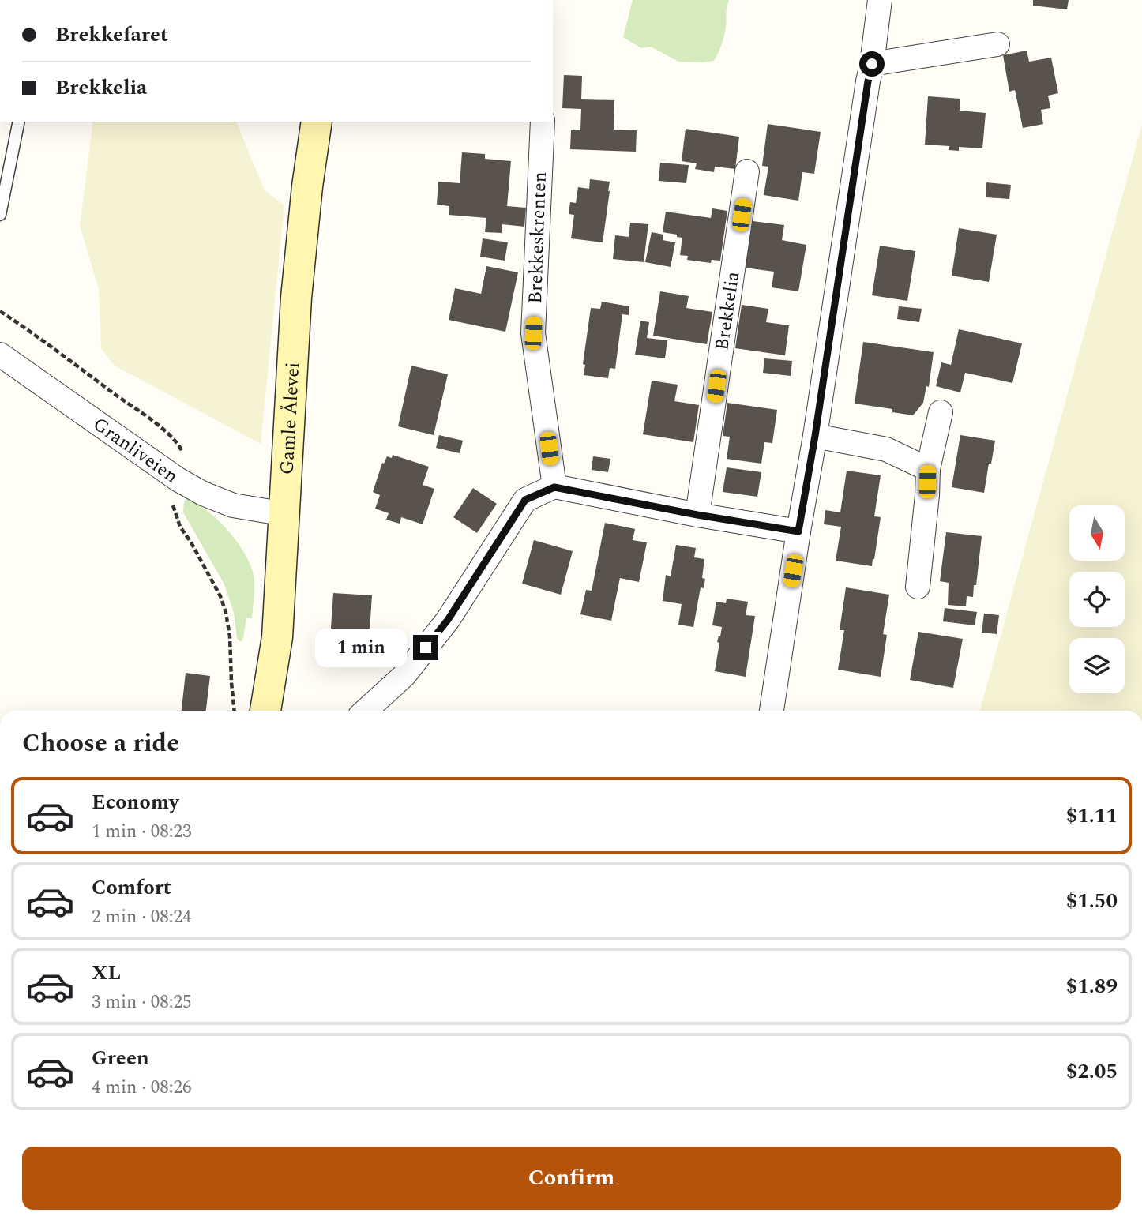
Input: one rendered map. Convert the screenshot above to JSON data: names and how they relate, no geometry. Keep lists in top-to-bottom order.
{
  "streets": {
    "main road": ["Gamle Ålevei"],
    "street": ["Brekkeskrenten", "Brekkelia", "Granliveien"]
  },
  "crossings": [
    ["Gamle Ålevei", "Granliveien"]
  ],
  "north": "bottom",
  "page": {
    "banner": ["Brekkefaret", "Brekkelia"],
    "bubble": "1 min",
    "heading": "Choose a ride",
    "list": [
      {
        "name": "Economy",
        "note": "1 min · 08:23",
        "value": "$1.11"
      },
      {
        "name": "Comfort",
        "note": "2 min · 08:24",
        "value": "$1.50"
      },
      {
        "name": "XL",
        "note": "3 min · 08:25",
        "value": "$1.89"
      },
      {
        "name": "Green",
        "note": "4 min · 08:26",
        "value": "$2.05"
      }
    ],
    "buttons": "Confirm"
  }
}
